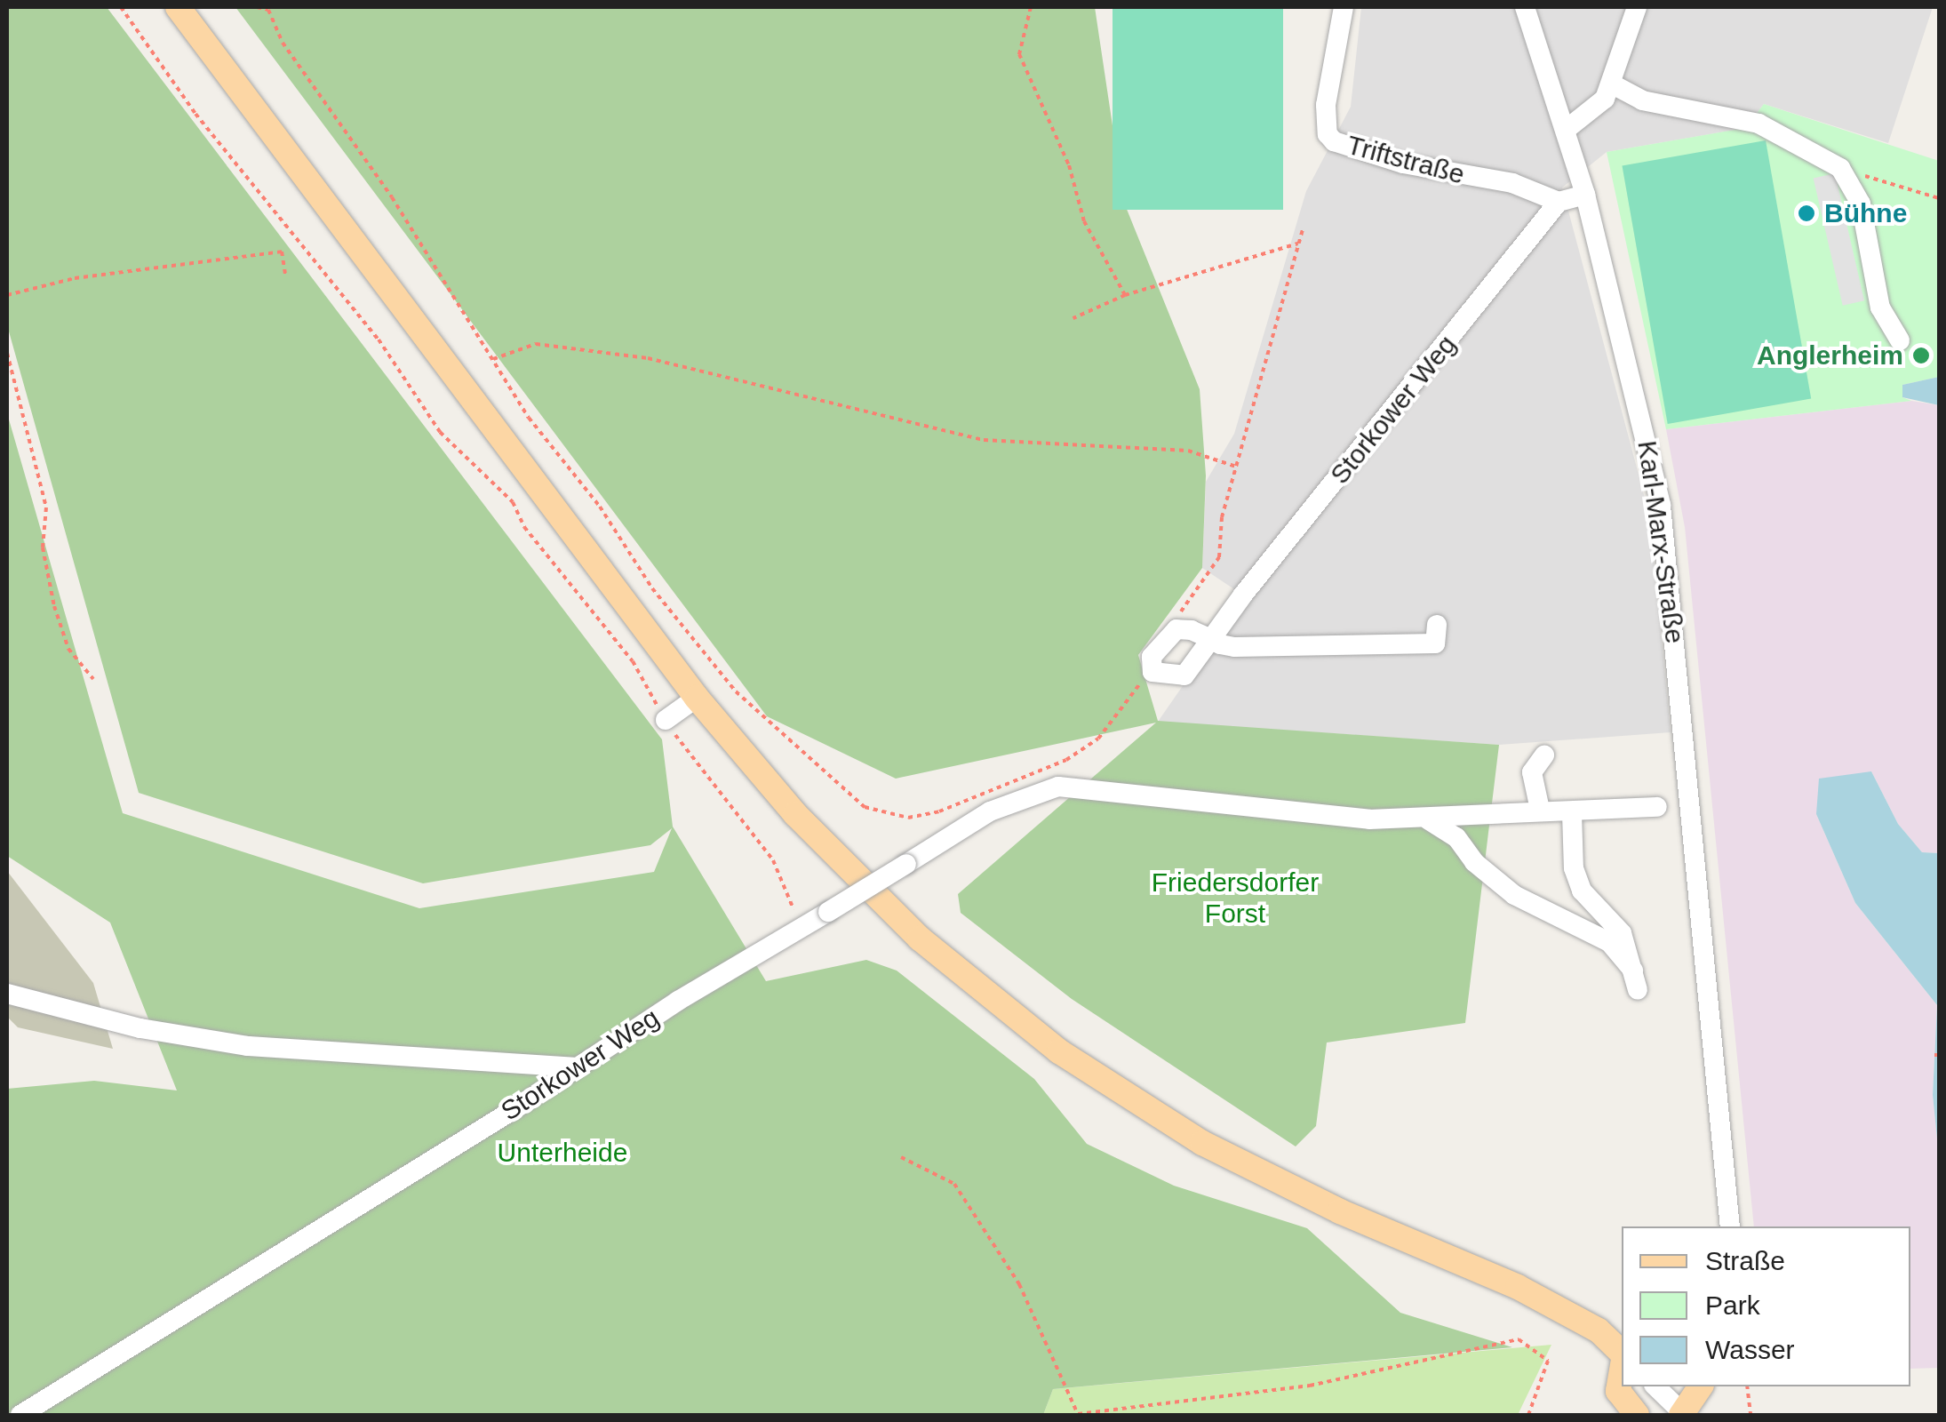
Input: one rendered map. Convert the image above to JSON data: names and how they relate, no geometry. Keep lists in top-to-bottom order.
{
  "streets": {
    "street": ["Triftstraße", "Storkower Weg", "Karl-Marx-Straße"]
  },
  "crossings": [
    ["Triftstraße", "Storkower Weg"]
  ],
  "parks": ["Friedersdorfer Forst", "Unterheide"],
  "places": ["Bühne", "Anglerheim"],
  "legend": ["Straße", "Park", "Wasser"]
}
